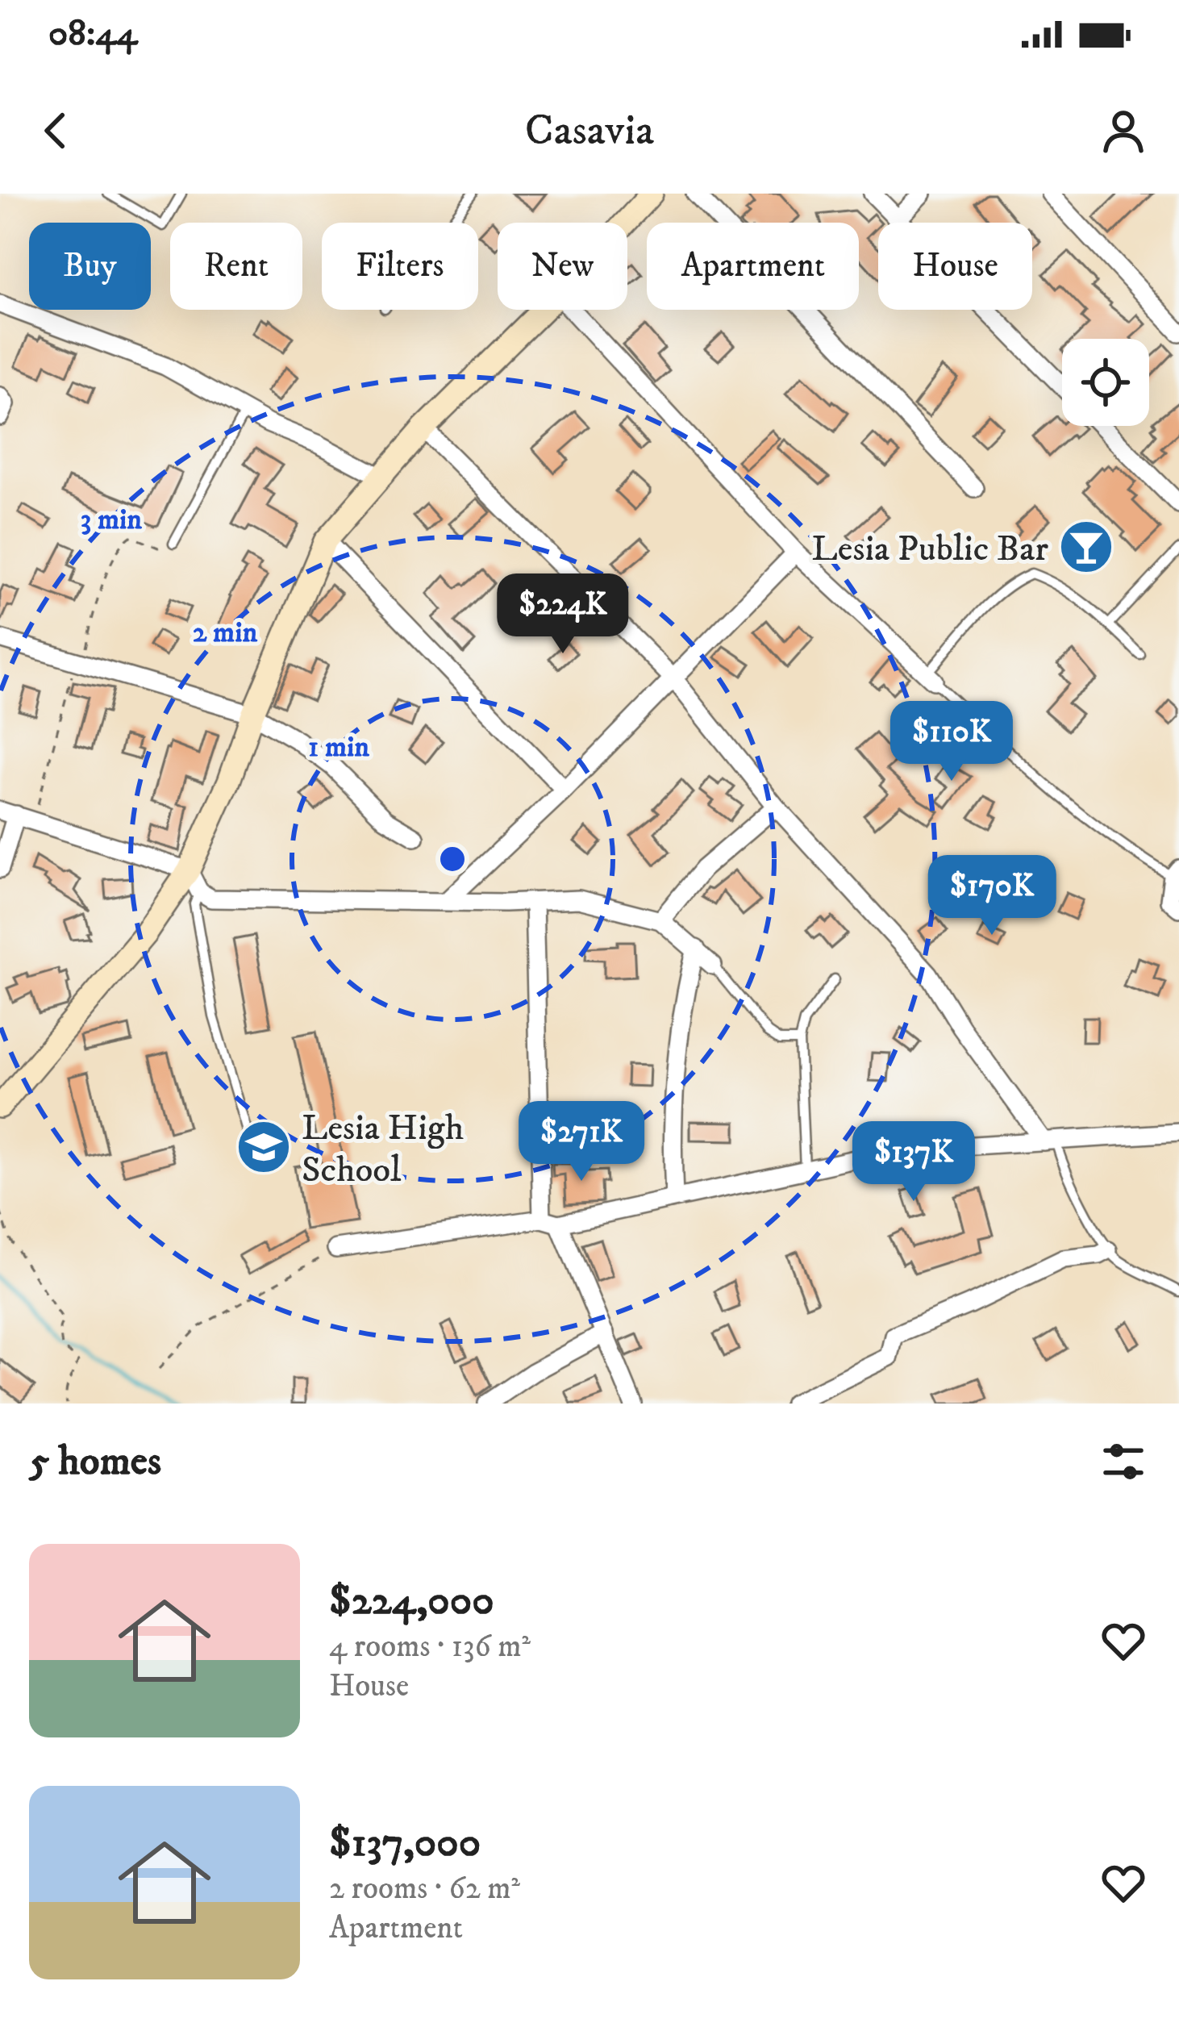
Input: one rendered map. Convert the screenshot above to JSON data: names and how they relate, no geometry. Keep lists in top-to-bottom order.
{
  "places": {
    "bar": ["Lesia Public Bar"],
    "school or university": ["Lesia High School"]
  },
  "page": {
    "status": "08:44",
    "header": "Casavia",
    "chip": [
      "Buy",
      "Rent",
      "Filters",
      "New",
      "Apartment",
      "House"
    ],
    "price": [
      "$224K",
      "$110K",
      "$170K",
      "$271K",
      "$137K"
    ],
    "heading": "5 homes",
    "list": [
      {
        "name": "$224,000",
        "note": "4 rooms · 136 m² · House"
      },
      {
        "name": "$137,000",
        "note": "2 rooms · 62 m² · Apartment"
      }
    ]
  },
  "rings": ["3 min", "2 min", "1 min"]
}
